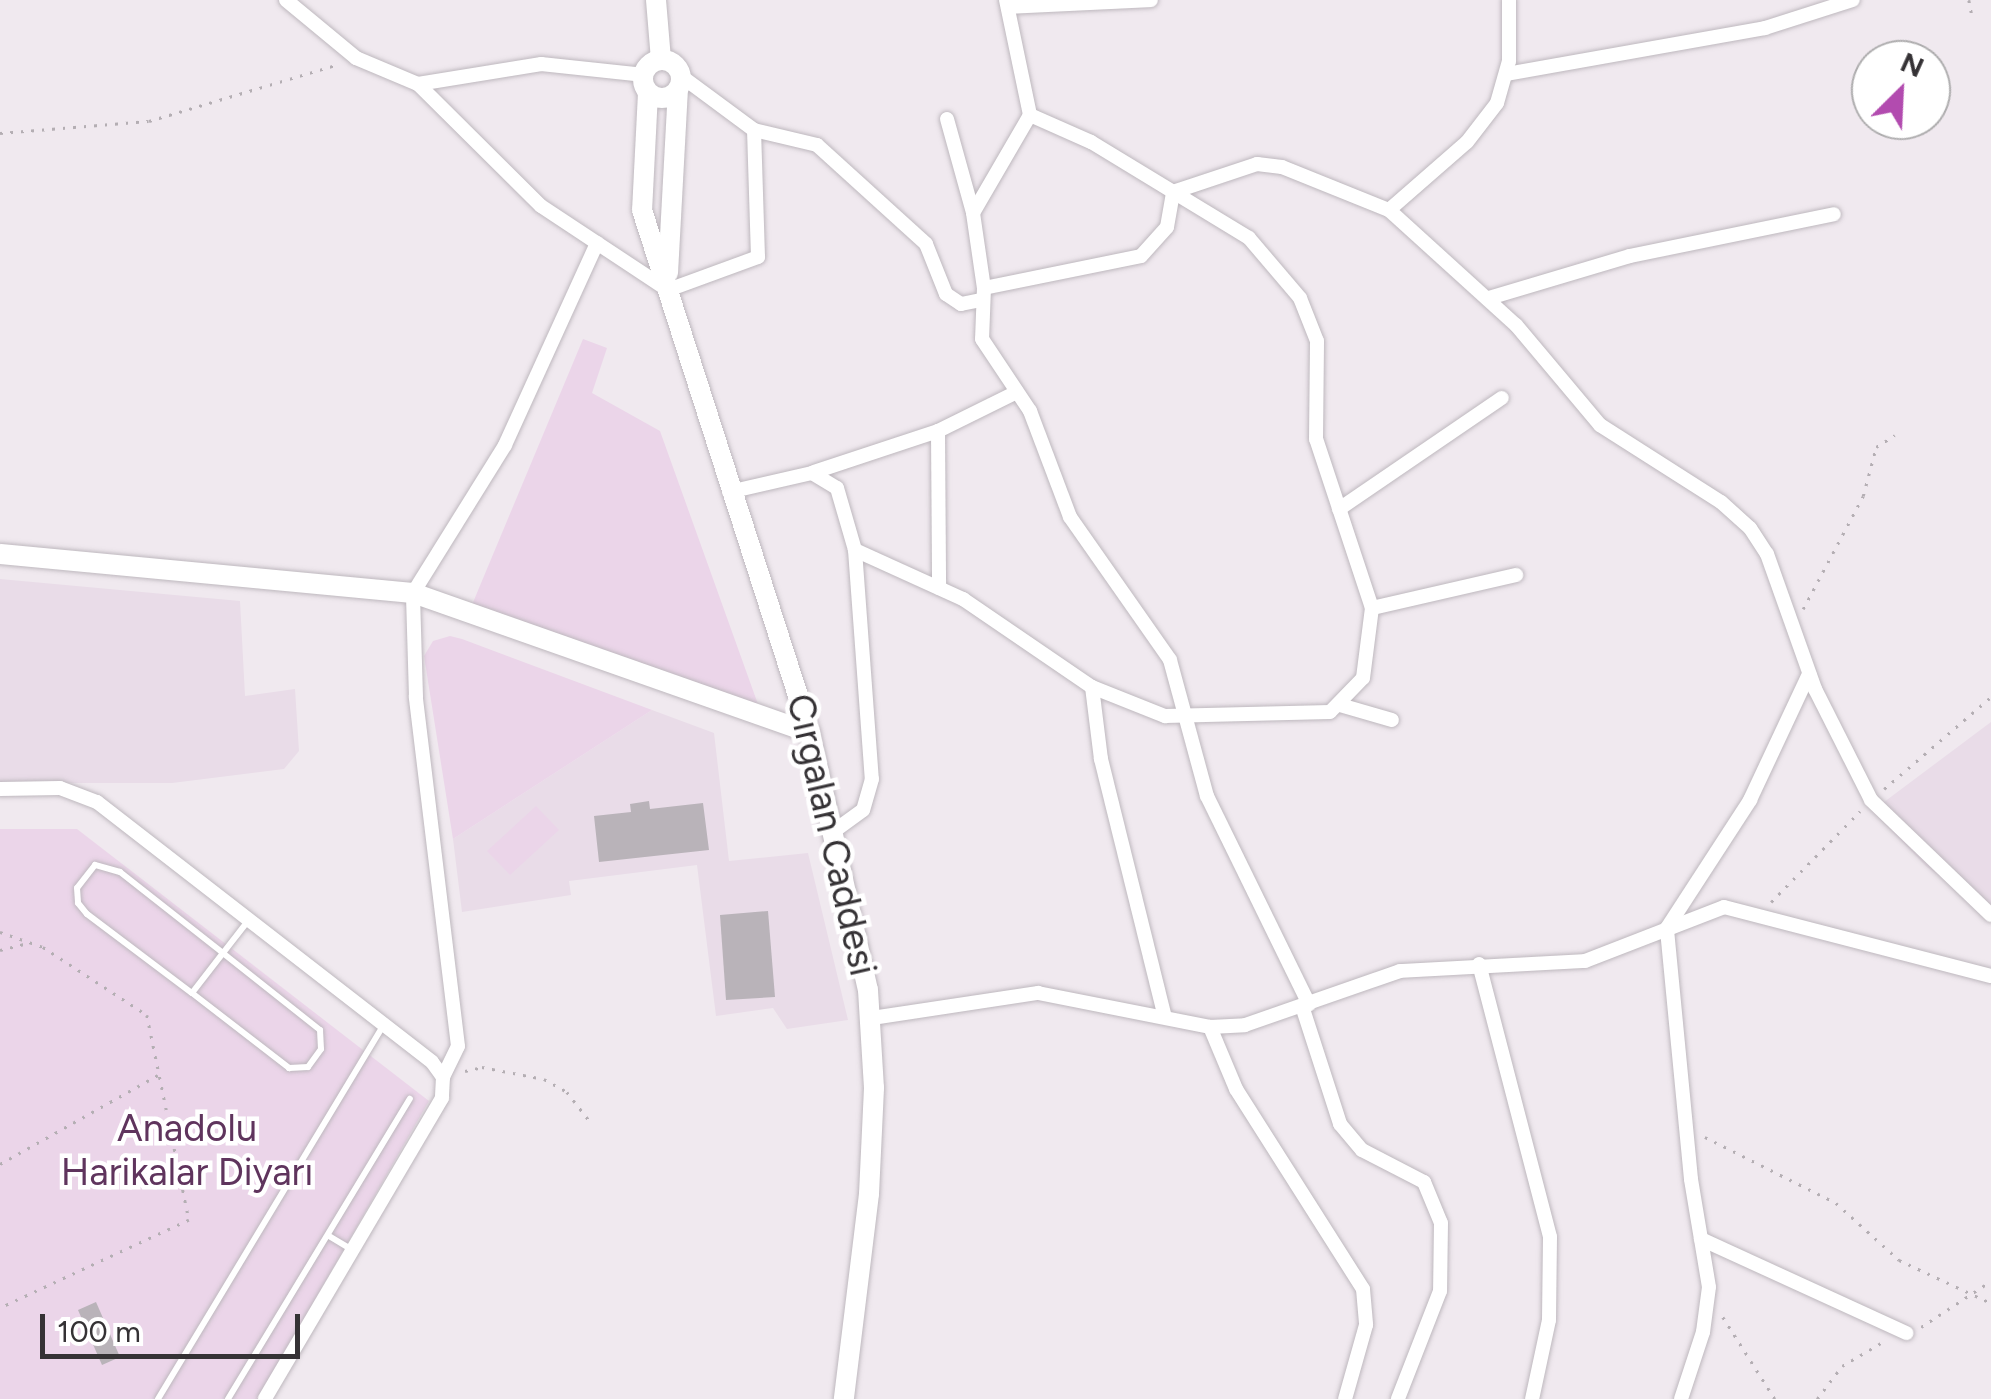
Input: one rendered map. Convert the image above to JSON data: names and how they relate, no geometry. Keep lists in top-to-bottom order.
{
  "streets": {
    "street": ["Cırgalan Caddesi"]
  },
  "parks": ["Anadolu Harikalar Diyarı"],
  "scale_bar": "100 m",
  "north": "top right"
}
